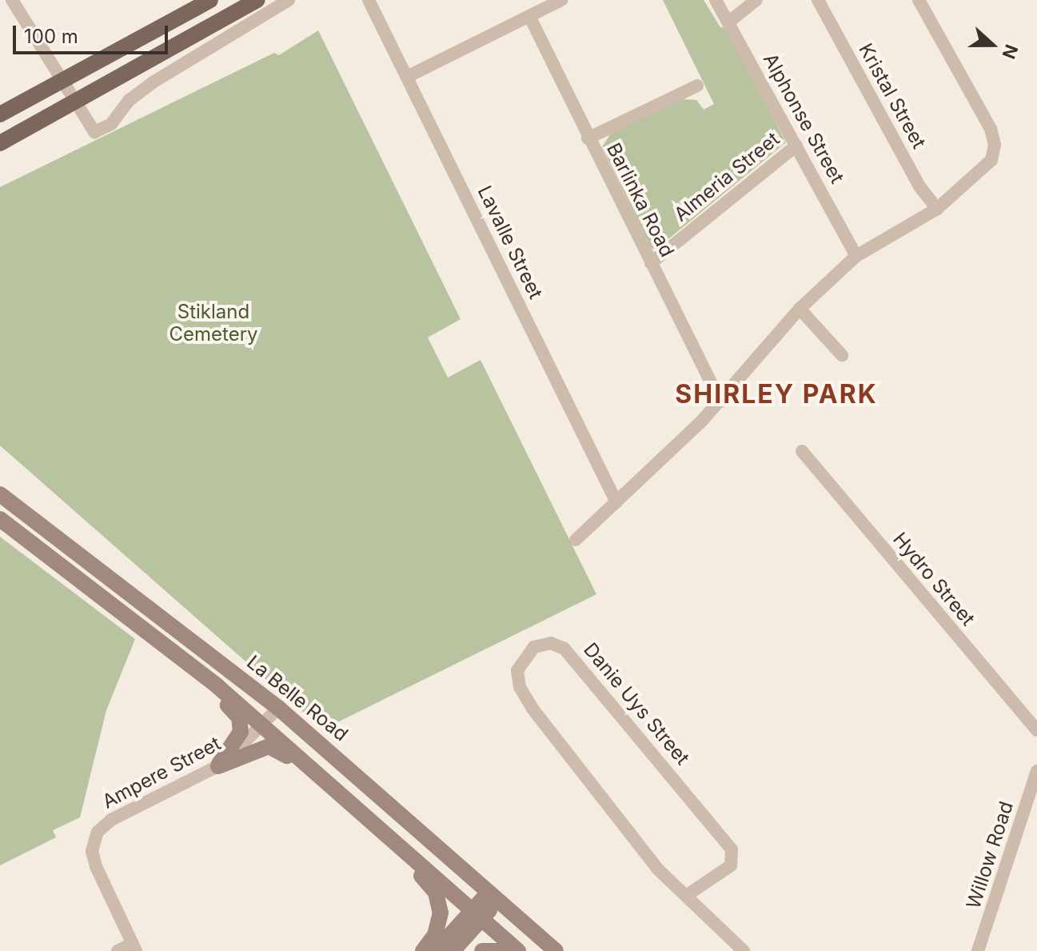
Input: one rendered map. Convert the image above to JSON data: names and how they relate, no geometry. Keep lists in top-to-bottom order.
{
  "streets": {
    "main road": ["La Belle Road"],
    "street": [
      "Kristal Street",
      "Alphonse Street",
      "Almeria Street",
      "Barlinka Road",
      "Lavalle Street",
      "Hydro Street",
      "Danie Uys Street",
      "Ampere Street",
      "Willow Road"
    ]
  },
  "crossings": [
    ["Alphonse Street", "Almeria Street"],
    ["Almeria Street", "Barlinka Road"],
    ["La Belle Road", "Ampere Street"]
  ],
  "districts": ["SHIRLEY PARK"],
  "parks": ["Stikland Cemetery"],
  "scale_bar": "100 m",
  "north": "right"
}
